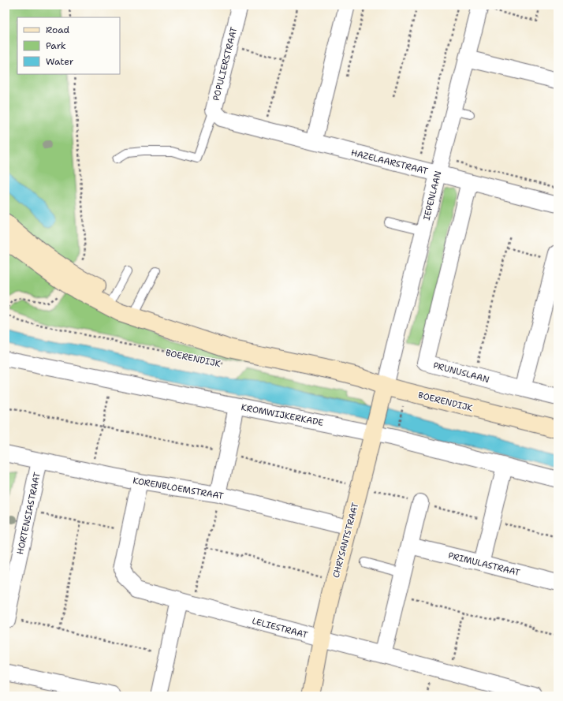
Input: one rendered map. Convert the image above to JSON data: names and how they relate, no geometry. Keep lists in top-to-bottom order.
{
  "streets": {
    "main road": ["BOERENDIJK", "CHRYSANTSTRAAT"],
    "street": [
      "POPULIERSTRAAT",
      "HAZELAARSTRAAT",
      "IEPENLAAN",
      "PRUNUSLAAN",
      "KROMWIJKERKADE",
      "KORENBLOEMSTRAAT",
      "HORTENSIASTRAAT",
      "PRIMULASTRAAT",
      "LELIESTRAAT"
    ]
  },
  "crossings": [
    ["POPULIERSTRAAT", "HAZELAARSTRAAT"],
    ["HAZELAARSTRAAT", "IEPENLAAN"],
    ["HAZELAARSTRAAT", "PRUNUSLAAN"],
    ["IEPENLAAN", "BOERENDIJK"],
    ["IEPENLAAN", "CHRYSANTSTRAAT"],
    ["BOERENDIJK", "CHRYSANTSTRAAT"],
    ["KROMWIJKERKADE", "CHRYSANTSTRAAT"],
    ["KORENBLOEMSTRAAT", "HORTENSIASTRAAT"],
    ["KORENBLOEMSTRAAT", "CHRYSANTSTRAAT"],
    ["KORENBLOEMSTRAAT", "LELIESTRAAT"],
    ["CHRYSANTSTRAAT", "LELIESTRAAT"]
  ],
  "legend": ["Road", "Park", "Water"]
}
